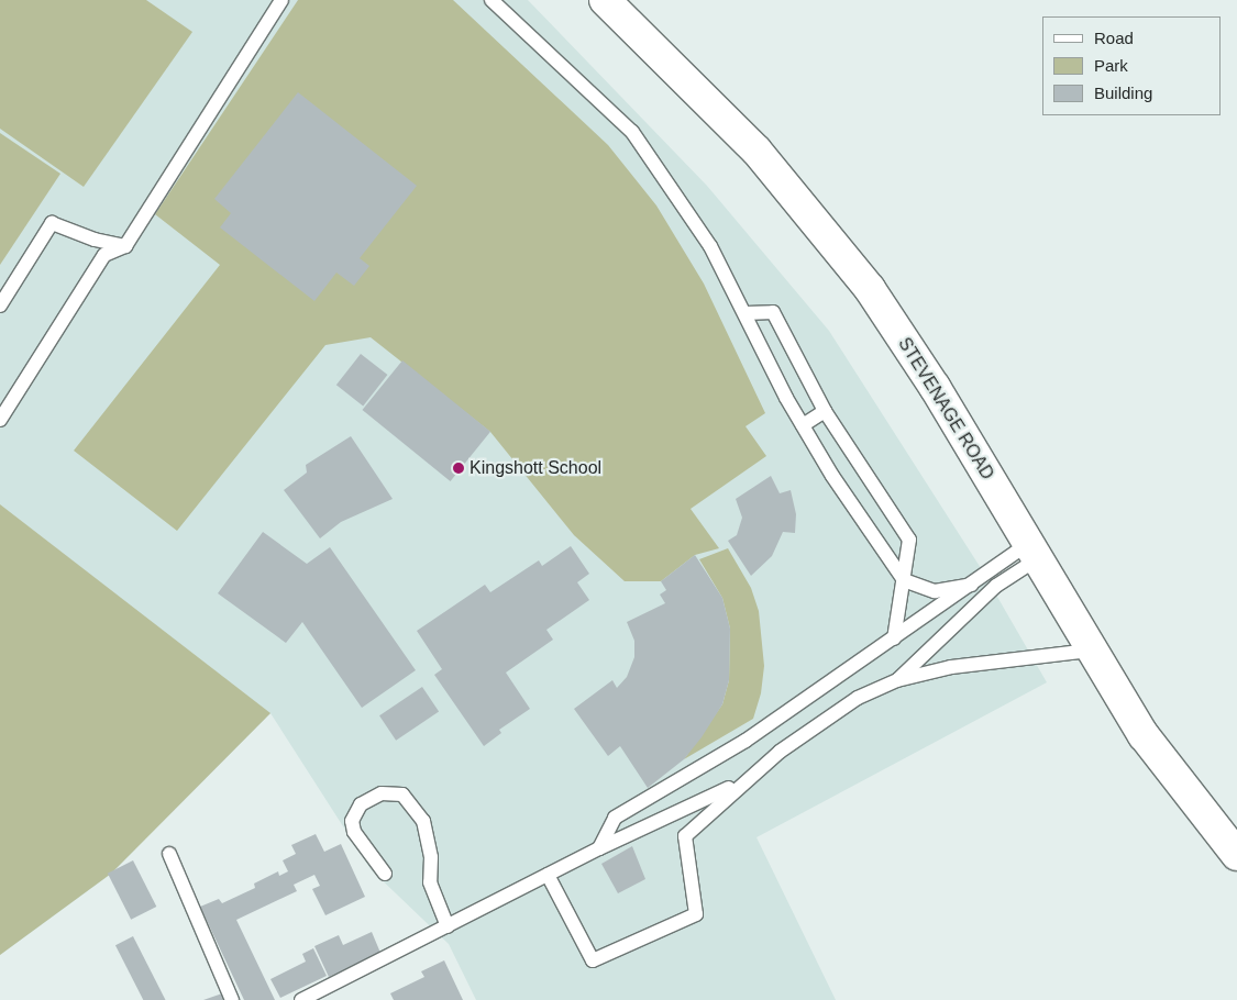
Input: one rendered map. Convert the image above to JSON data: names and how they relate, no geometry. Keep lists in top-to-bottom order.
{
  "streets": {
    "main road": ["STEVENAGE ROAD"]
  },
  "places": ["Kingshott School"],
  "legend": ["Road", "Park", "Building"]
}
